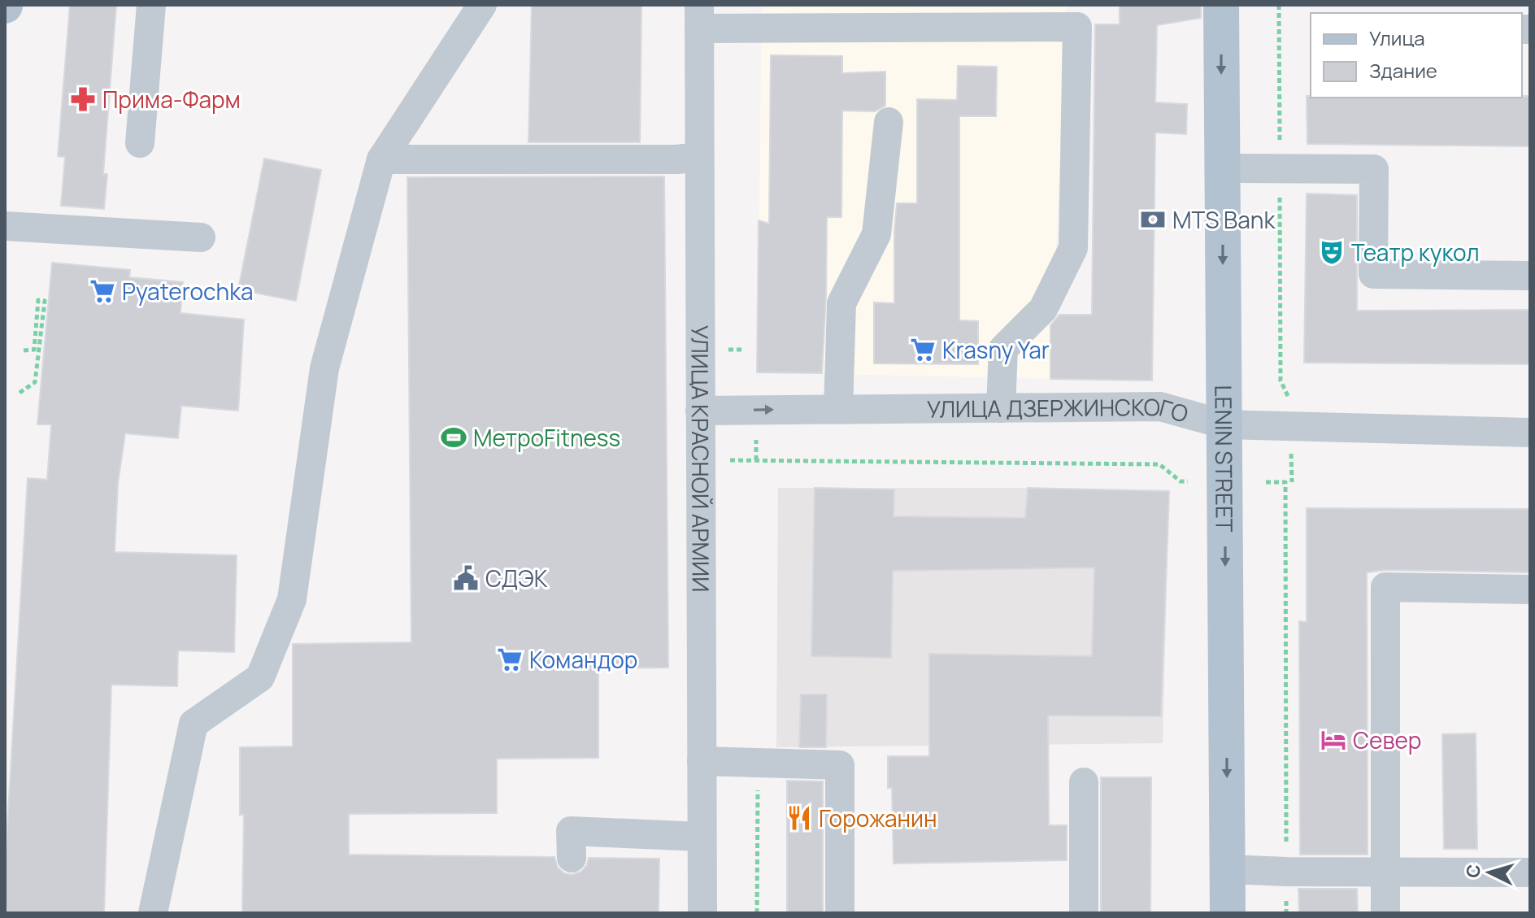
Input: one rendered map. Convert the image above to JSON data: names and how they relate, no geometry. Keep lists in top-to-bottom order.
{
  "streets": {
    "main road": ["LENIN STREET"],
    "street": ["УЛИЦА ДЗЕРЖИНСКОГО", "УЛИЦА КРАСНОЙ АРМИИ"]
  },
  "crossings": [
    ["УЛИЦА ДЗЕРЖИНСКОГО", "УЛИЦА КРАСНОЙ АРМИИ"],
    ["УЛИЦА ДЗЕРЖИНСКОГО", "LENIN STREET"]
  ],
  "one_way": ["LENIN STREET"],
  "places": {
    "pharmacy": ["Прима-Фарм"],
    "bank": ["MTS Bank"],
    "theatre": ["Театр кукол"],
    "supermarket": ["Pyaterochka", "Krasny Yar", "Командор"],
    "sports": ["МетроFitness"],
    "public building": ["СДЭК"],
    "hotel": ["Север"],
    "restaurant": ["Горожанин"]
  },
  "legend": ["Улица", "Здание"],
  "north": "left"
}
